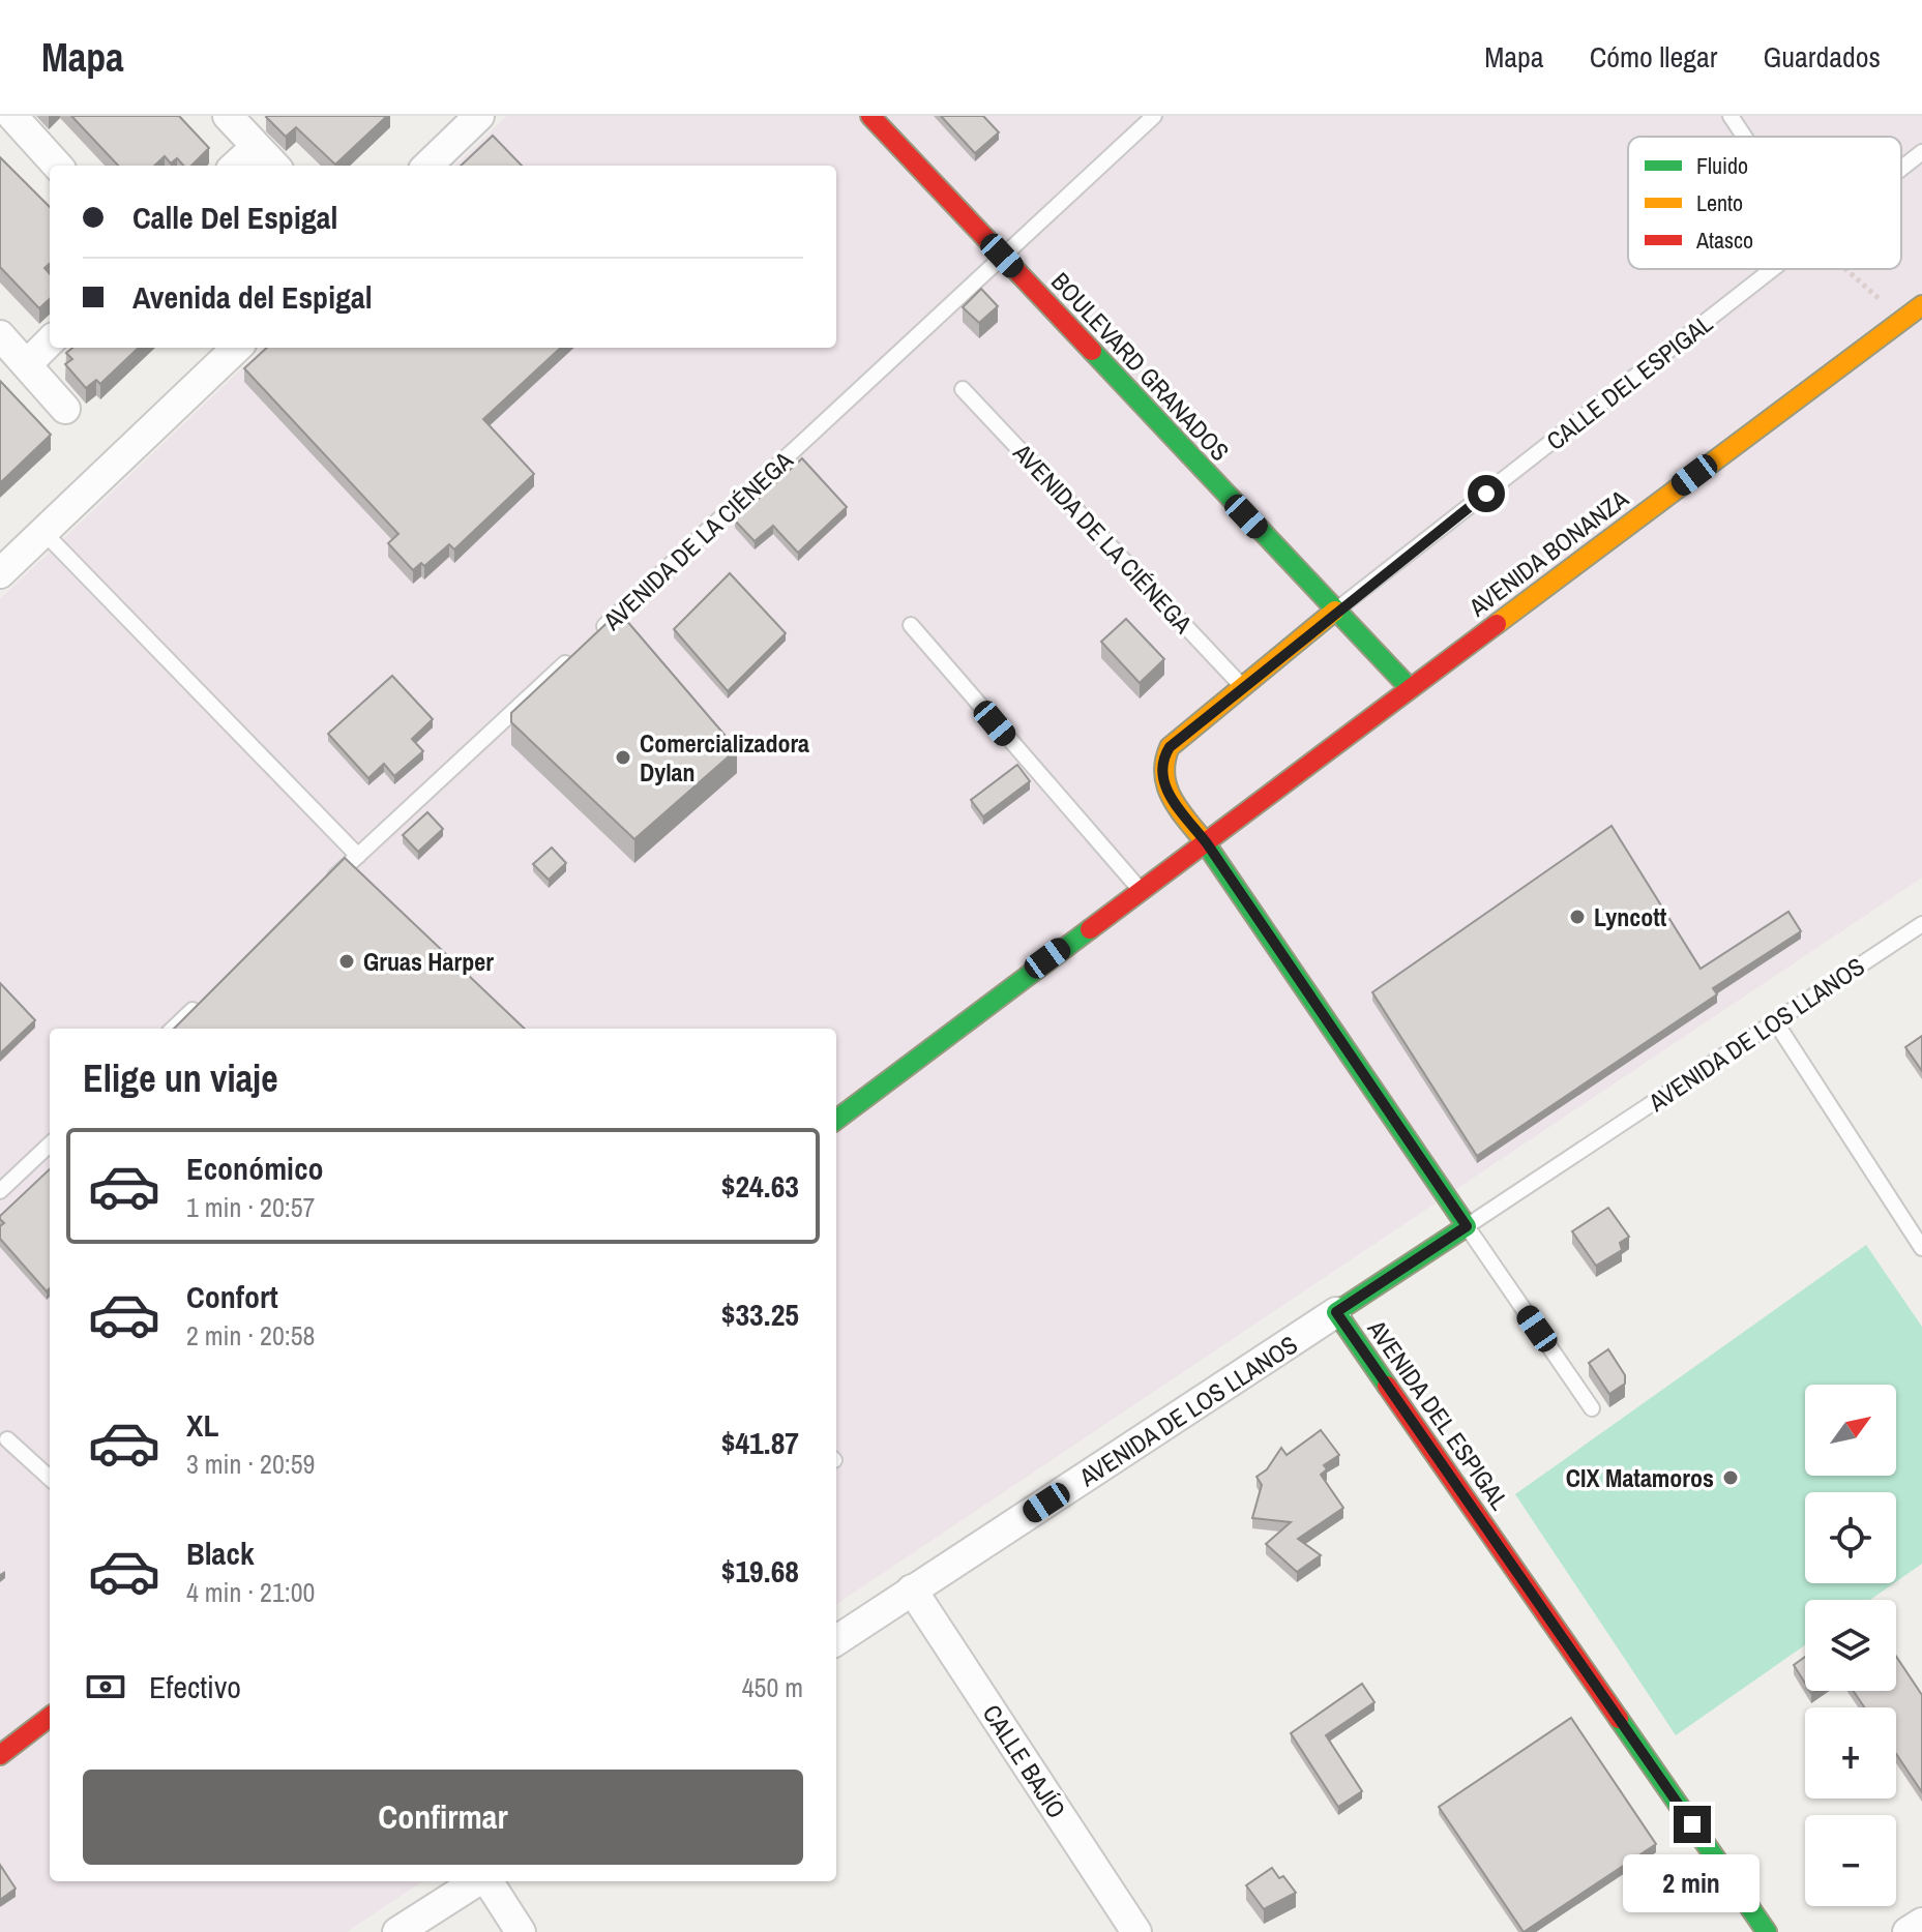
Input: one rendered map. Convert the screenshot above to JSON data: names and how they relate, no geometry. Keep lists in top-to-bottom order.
{
  "streets": {
    "street": [
      "BOULEVARD GRANADOS",
      "AVENIDA BONANZA",
      "AVENIDA DE LOS LLANOS",
      "AVENIDA DEL ESPIGAL",
      "CALLE BAJÍO"
    ],
    "lane": ["CALLE DEL ESPIGAL", "AVENIDA DE LA CIÉNEGA"]
  },
  "crossings": [
    ["BOULEVARD GRANADOS", "CALLE DEL ESPIGAL"],
    ["BOULEVARD GRANADOS", "AVENIDA DE LA CIÉNEGA"],
    ["BOULEVARD GRANADOS", "AVENIDA BONANZA"],
    ["AVENIDA DE LOS LLANOS", "AVENIDA DEL ESPIGAL"],
    ["AVENIDA DE LOS LLANOS", "CALLE BAJÍO"]
  ],
  "places": [
    "Comercializadora Dylan",
    "Lyncott",
    "Gruas Harper",
    "CIX Matamoros"
  ],
  "legend": ["Fluido", "Lento", "Atasco"],
  "north": "top right",
  "page": {
    "header": "Mapa",
    "nav": ["Mapa", "Cómo llegar", "Guardados"],
    "banner": ["Calle Del Espigal", "Avenida del Espigal"],
    "heading": "Elige un viaje",
    "list": [
      {
        "name": "Económico",
        "note": "1 min · 20:57",
        "value": "$24.63"
      },
      {
        "name": "Confort",
        "note": "2 min · 20:58",
        "value": "$33.25"
      },
      {
        "name": "XL",
        "note": "3 min · 20:59",
        "value": "$41.87"
      },
      {
        "name": "Black",
        "note": "4 min · 21:00",
        "value": "$19.68"
      }
    ],
    "map_buttons": ["+", "−"],
    "pay": ["Efectivo", "450 m"],
    "buttons": "Confirmar",
    "bubble": "2 min"
  }
}
